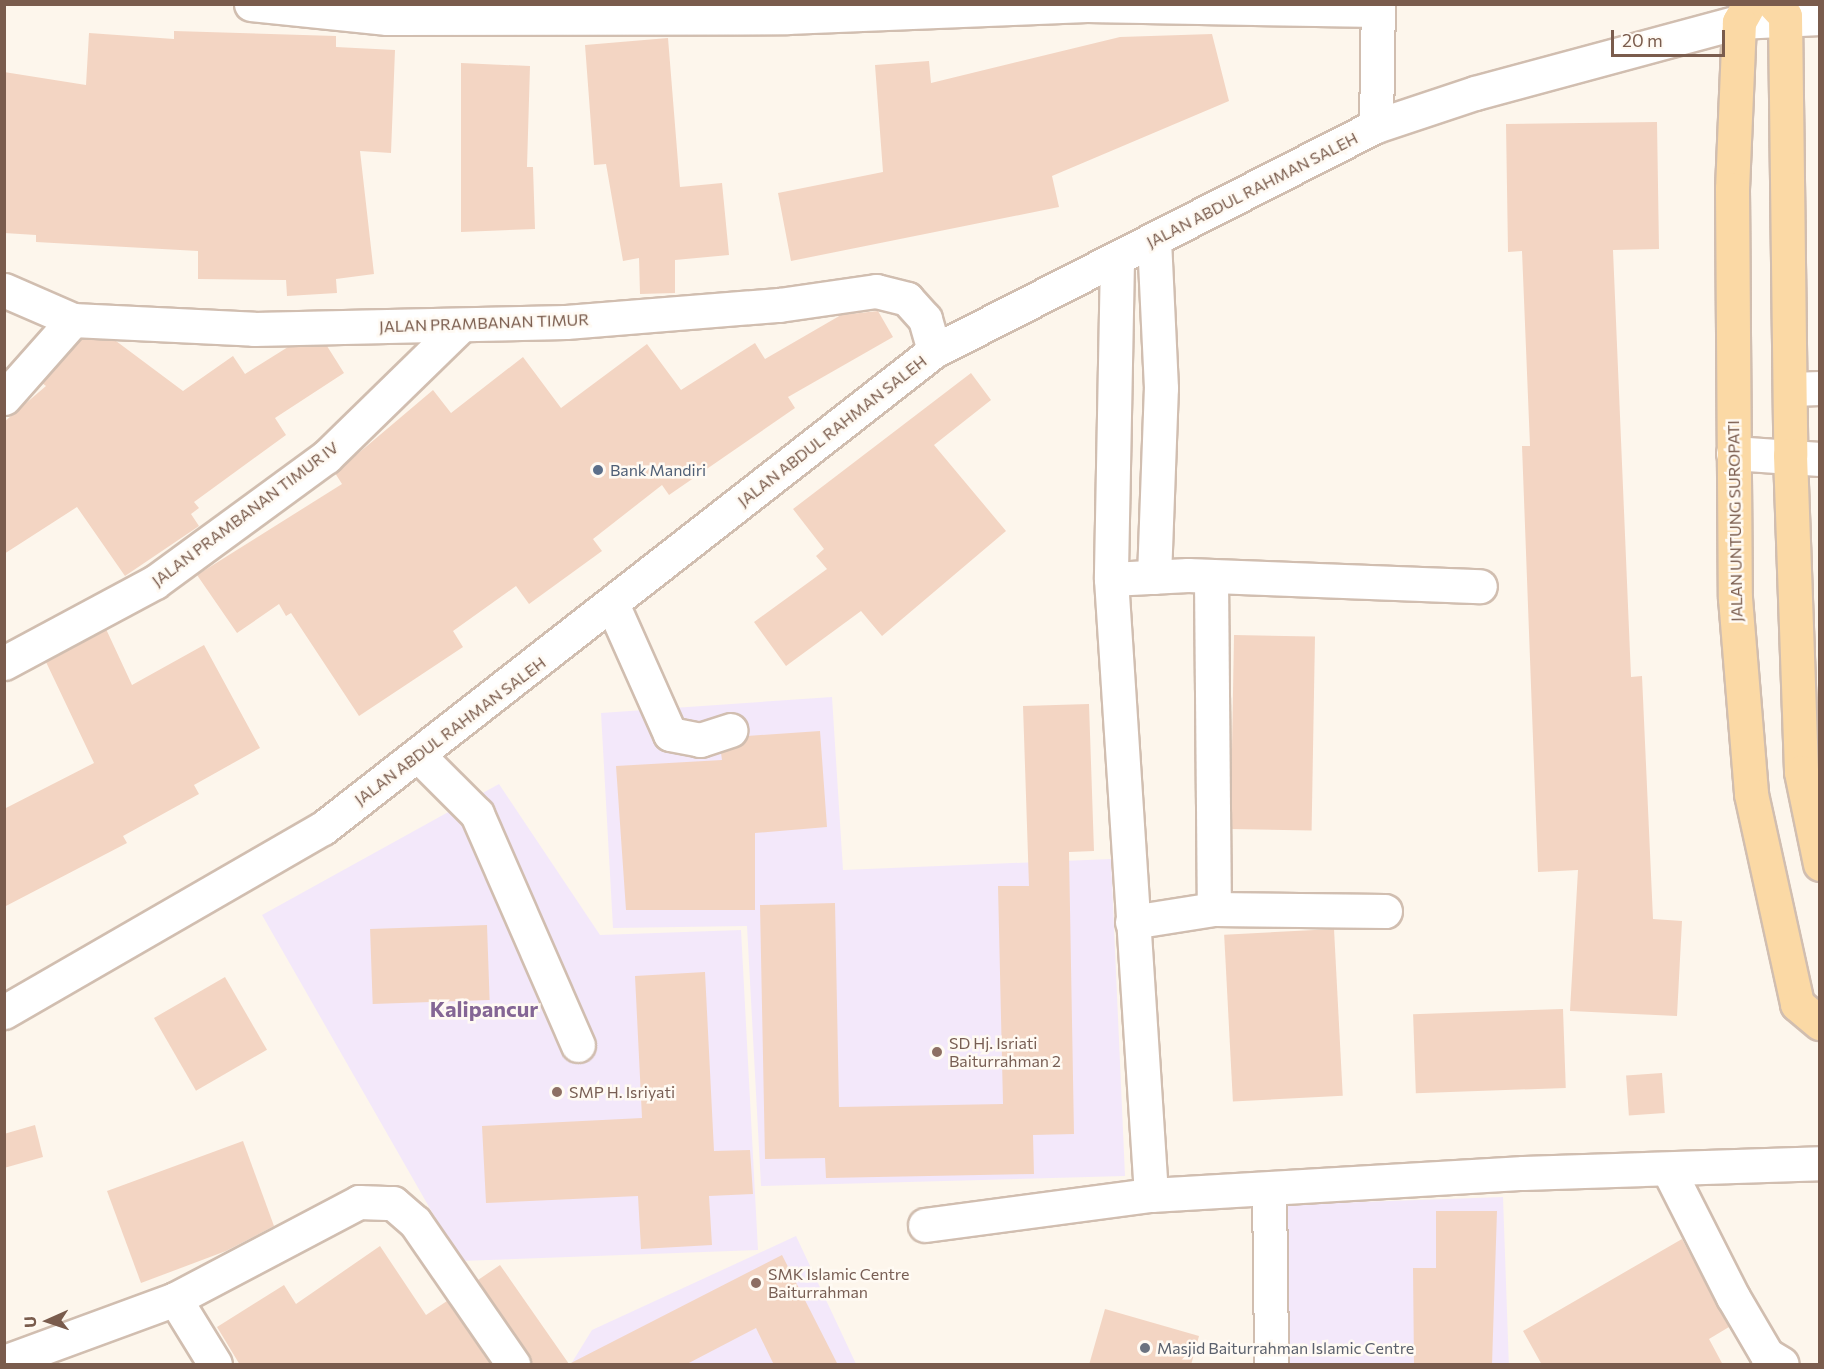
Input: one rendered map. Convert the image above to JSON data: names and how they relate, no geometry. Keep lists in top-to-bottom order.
{
  "streets": {
    "main road": ["JALAN UNTUNG SUROPATI"],
    "street": ["JALAN ABDUL RAHMAN SALEH", "JALAN PRAMBANAN TIMUR", "JALAN PRAMBANAN TIMUR IV"]
  },
  "crossings": [
    ["JALAN ABDUL RAHMAN SALEH", "JALAN PRAMBANAN TIMUR"],
    ["JALAN ABDUL RAHMAN SALEH", "JALAN UNTUNG SUROPATI"],
    ["JALAN PRAMBANAN TIMUR", "JALAN PRAMBANAN TIMUR IV"]
  ],
  "districts": ["Kalipancur"],
  "places": [
    "Bank Mandiri",
    "SD Hj. Isriati Baiturrahman 2",
    "SMP H. Isriyati",
    "SMK Islamic Centre Baiturrahman",
    "Masjid Baiturrahman Islamic Centre"
  ],
  "scale_bar": "20 m",
  "north": "left"
}
